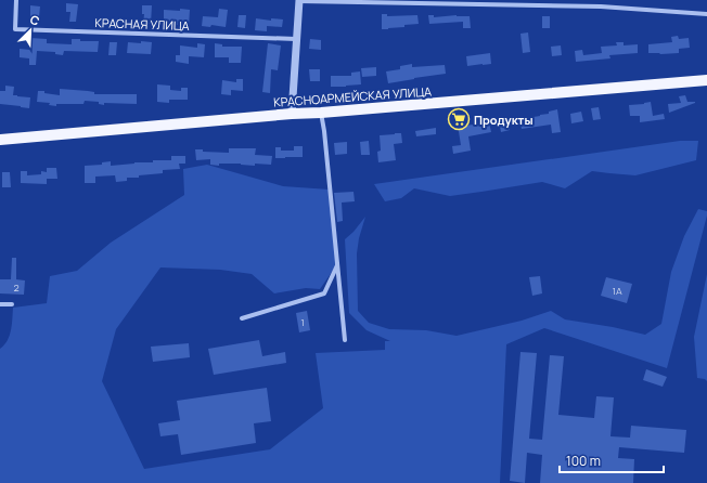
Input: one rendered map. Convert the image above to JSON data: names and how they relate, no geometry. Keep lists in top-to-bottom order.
{
  "streets": {
    "main road": ["КРАСНОАРМЕЙСКАЯ УЛИЦА"],
    "street": ["КРАСНАЯ УЛИЦА"]
  },
  "places": {
    "supermarket": ["Продукты"]
  },
  "house_numbers": ["2", "1А", "1"],
  "scale_bar": "100 m",
  "north": "top right"
}
